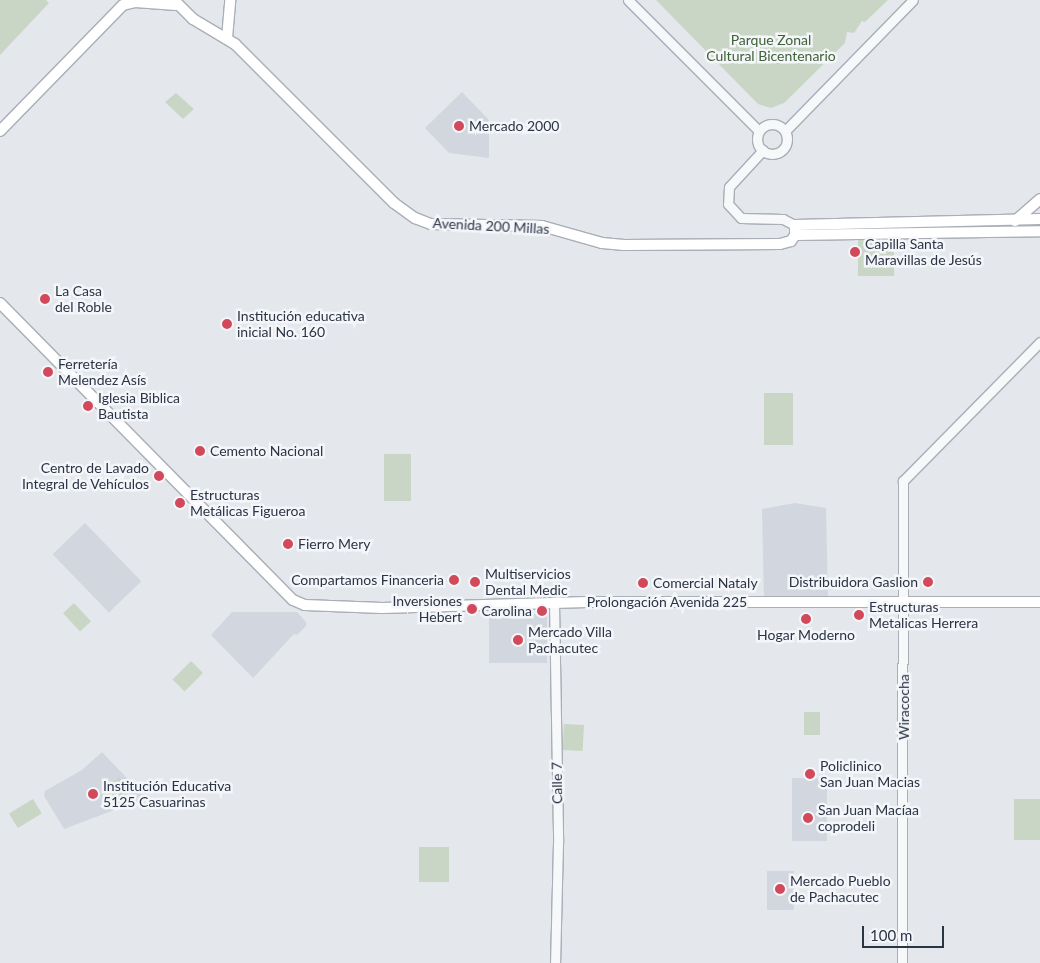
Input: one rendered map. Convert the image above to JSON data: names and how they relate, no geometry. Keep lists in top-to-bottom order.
{
  "streets": {
    "main road": ["Avenida 200 Millas", "Prolongación Avenida 225"],
    "street": ["Wiracocha", "Calle 7"]
  },
  "crossings": [
    ["Prolongación Avenida 225", "Wiracocha"],
    ["Prolongación Avenida 225", "Calle 7"]
  ],
  "parks": ["Parque Zonal Cultural Bicentenario"],
  "places": [
    "Mercado 2000",
    "Capilla Santa Maravillas de Jesús",
    "La Casa del Roble",
    "Institución educativa inicial No. 160",
    "Ferretería Melendez Asís",
    "Iglesia Biblica Bautista",
    "Cemento Nacional",
    "Centro de Lavado Integral de Vehículos",
    "Estructuras Metálicas Figueroa",
    "Fierro Mery",
    "Compartamos Financeria",
    "Multiservicios Dental Medic",
    "Distribuidora Gaslion",
    "Comercial Nataly",
    "Inversiones Hebert",
    "Carolina",
    "Estructuras Metalicas Herrera",
    "Hogar Moderno",
    "Mercado Villa Pachacutec",
    "Policlinico San Juan Macias",
    "Institución Educativa 5125 Casuarinas",
    "San Juan Macíaa coprodeli",
    "Mercado Pueblo de Pachacutec"
  ],
  "scale_bar": "100 m"
}
